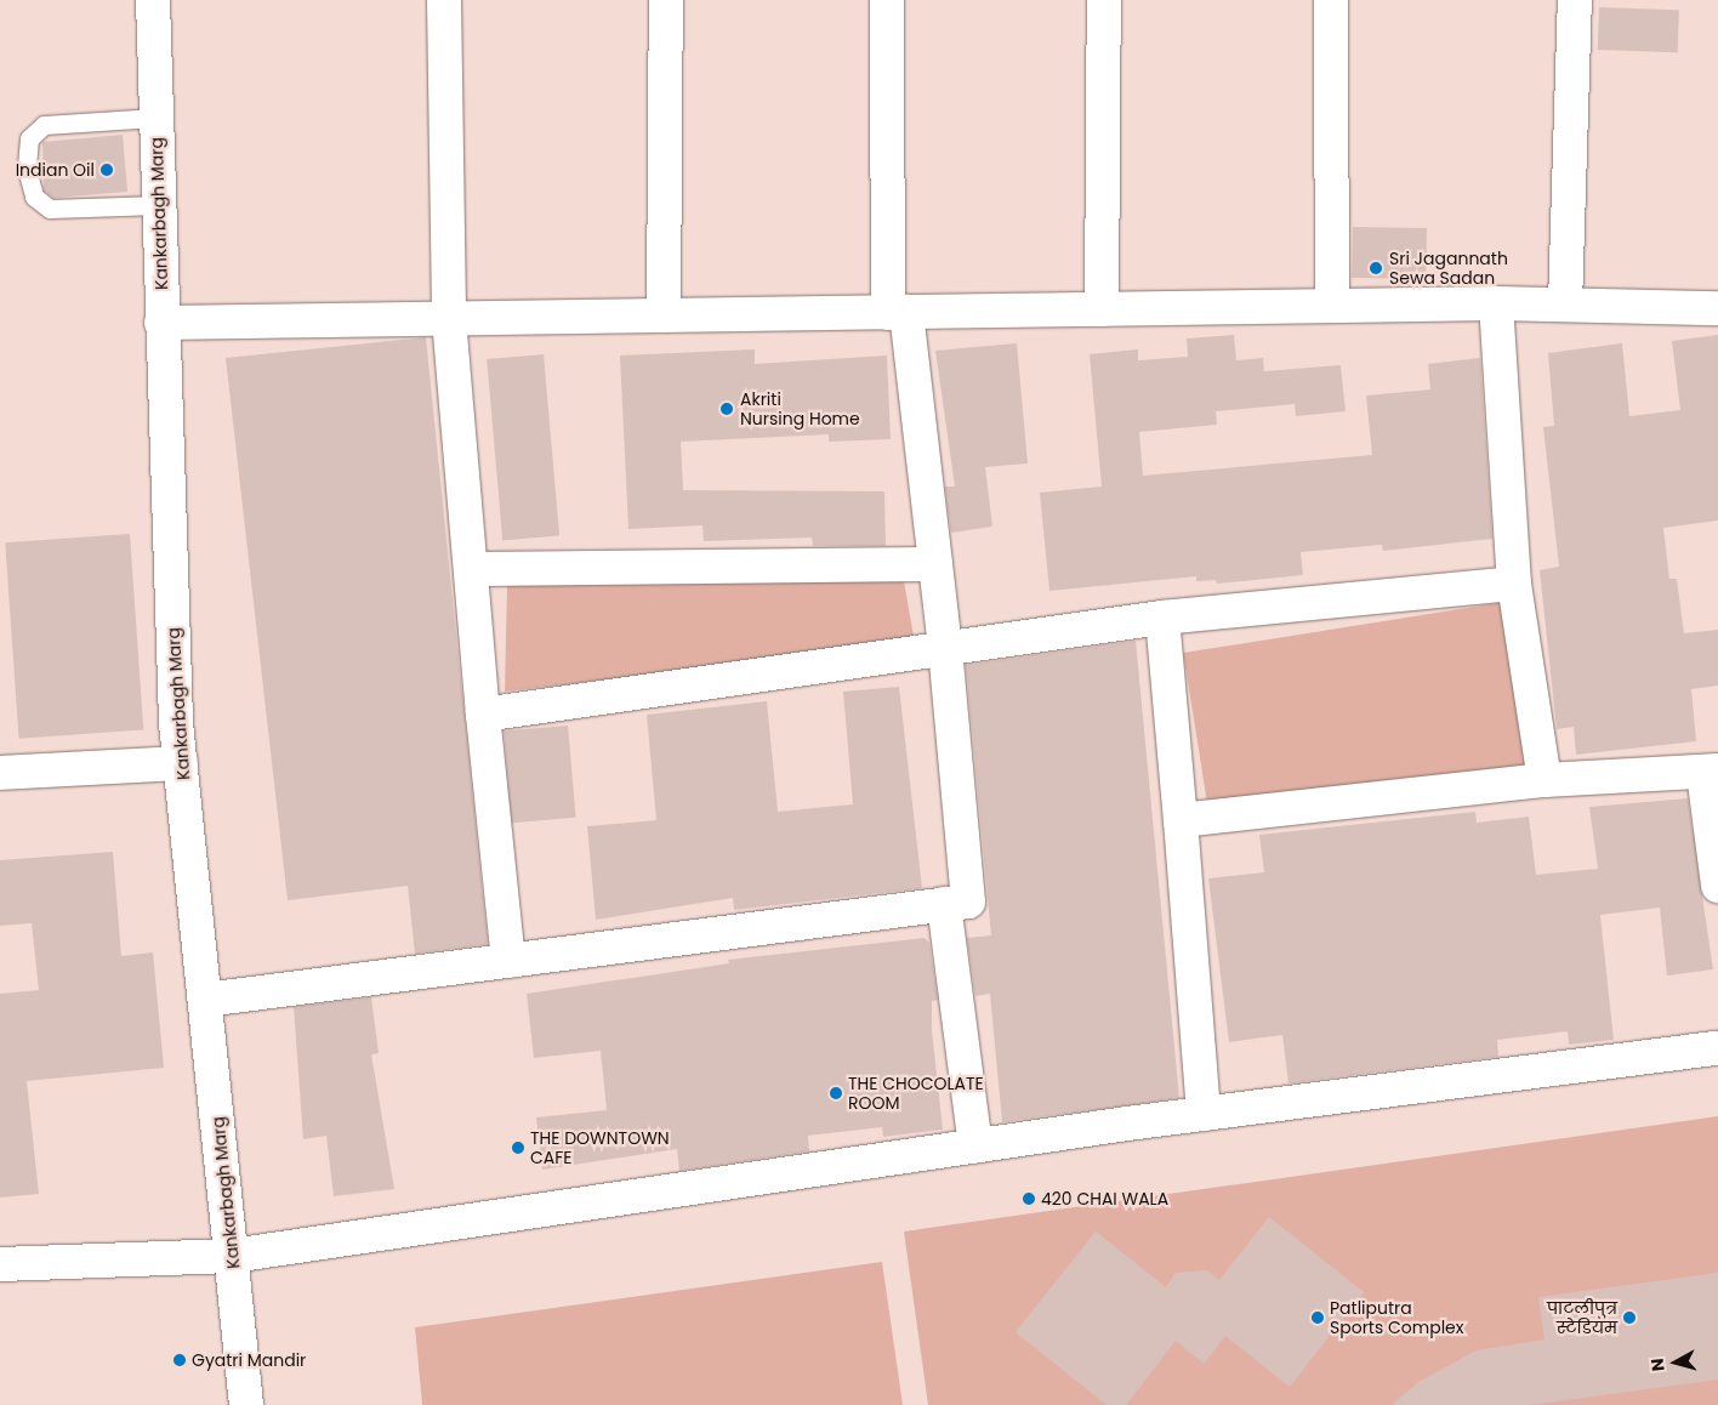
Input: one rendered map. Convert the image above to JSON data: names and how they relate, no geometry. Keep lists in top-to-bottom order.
{
  "streets": {
    "street": ["Kankarbagh Marg"]
  },
  "places": [
    "Indian Oil",
    "Sri Jagannath Sewa Sadan",
    "Akriti Nursing Home",
    "THE CHOCOLATE ROOM",
    "THE DOWNTOWN CAFE",
    "420 CHAI WALA",
    "Patliputra Sports Complex",
    "पाटलीपुत्र स्टेडियम",
    "Gyatri Mandir"
  ],
  "north": "left"
}
